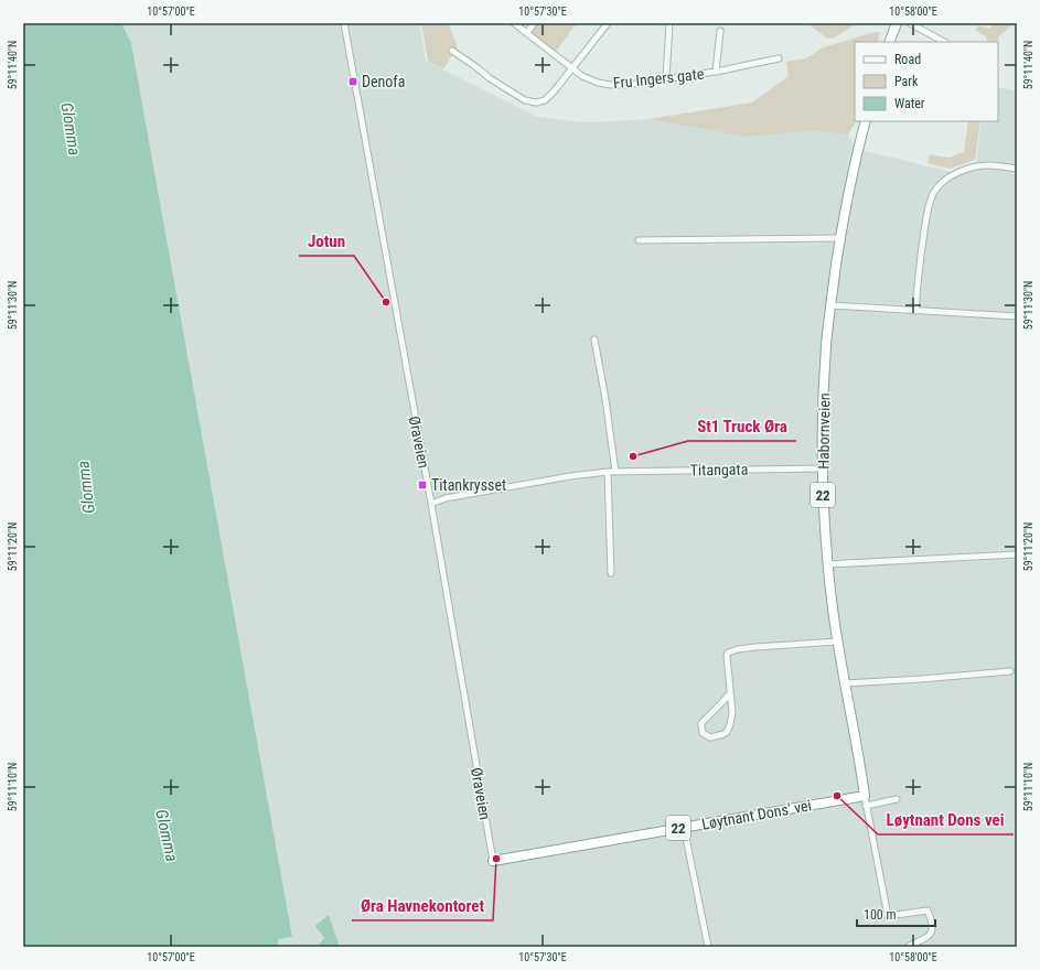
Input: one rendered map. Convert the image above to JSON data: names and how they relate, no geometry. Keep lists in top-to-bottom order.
{
  "streets": {
    "highway": ["Habornveien", "22", "Løytnant Dons' vei"],
    "street": ["Fru Ingers gate", "Øraveien", "Titangata"]
  },
  "crossings": [
    ["Habornveien", "Titangata"],
    ["Habornveien", "Løytnant Dons' vei"],
    ["Øraveien", "Titangata"],
    ["Øraveien", "Løytnant Dons' vei"]
  ],
  "water": ["Glomma"],
  "places": {
    "transit": ["Denofa", "Titankrysset"],
    "other": [
      "Jotun",
      "St1 Truck Øra",
      "Løytnant Dons vei",
      "Øra Havnekontoret"
    ]
  },
  "legend": ["Road", "Park", "Water"],
  "scale_bar": "100 m",
  "coordinates": [
    "10°57'00\"E",
    "10°57'30\"E",
    "10°58'00\"E",
    "59°11'40\"N",
    "59°11'30\"N",
    "59°11'20\"N",
    "59°11'10\"N"
  ]
}
